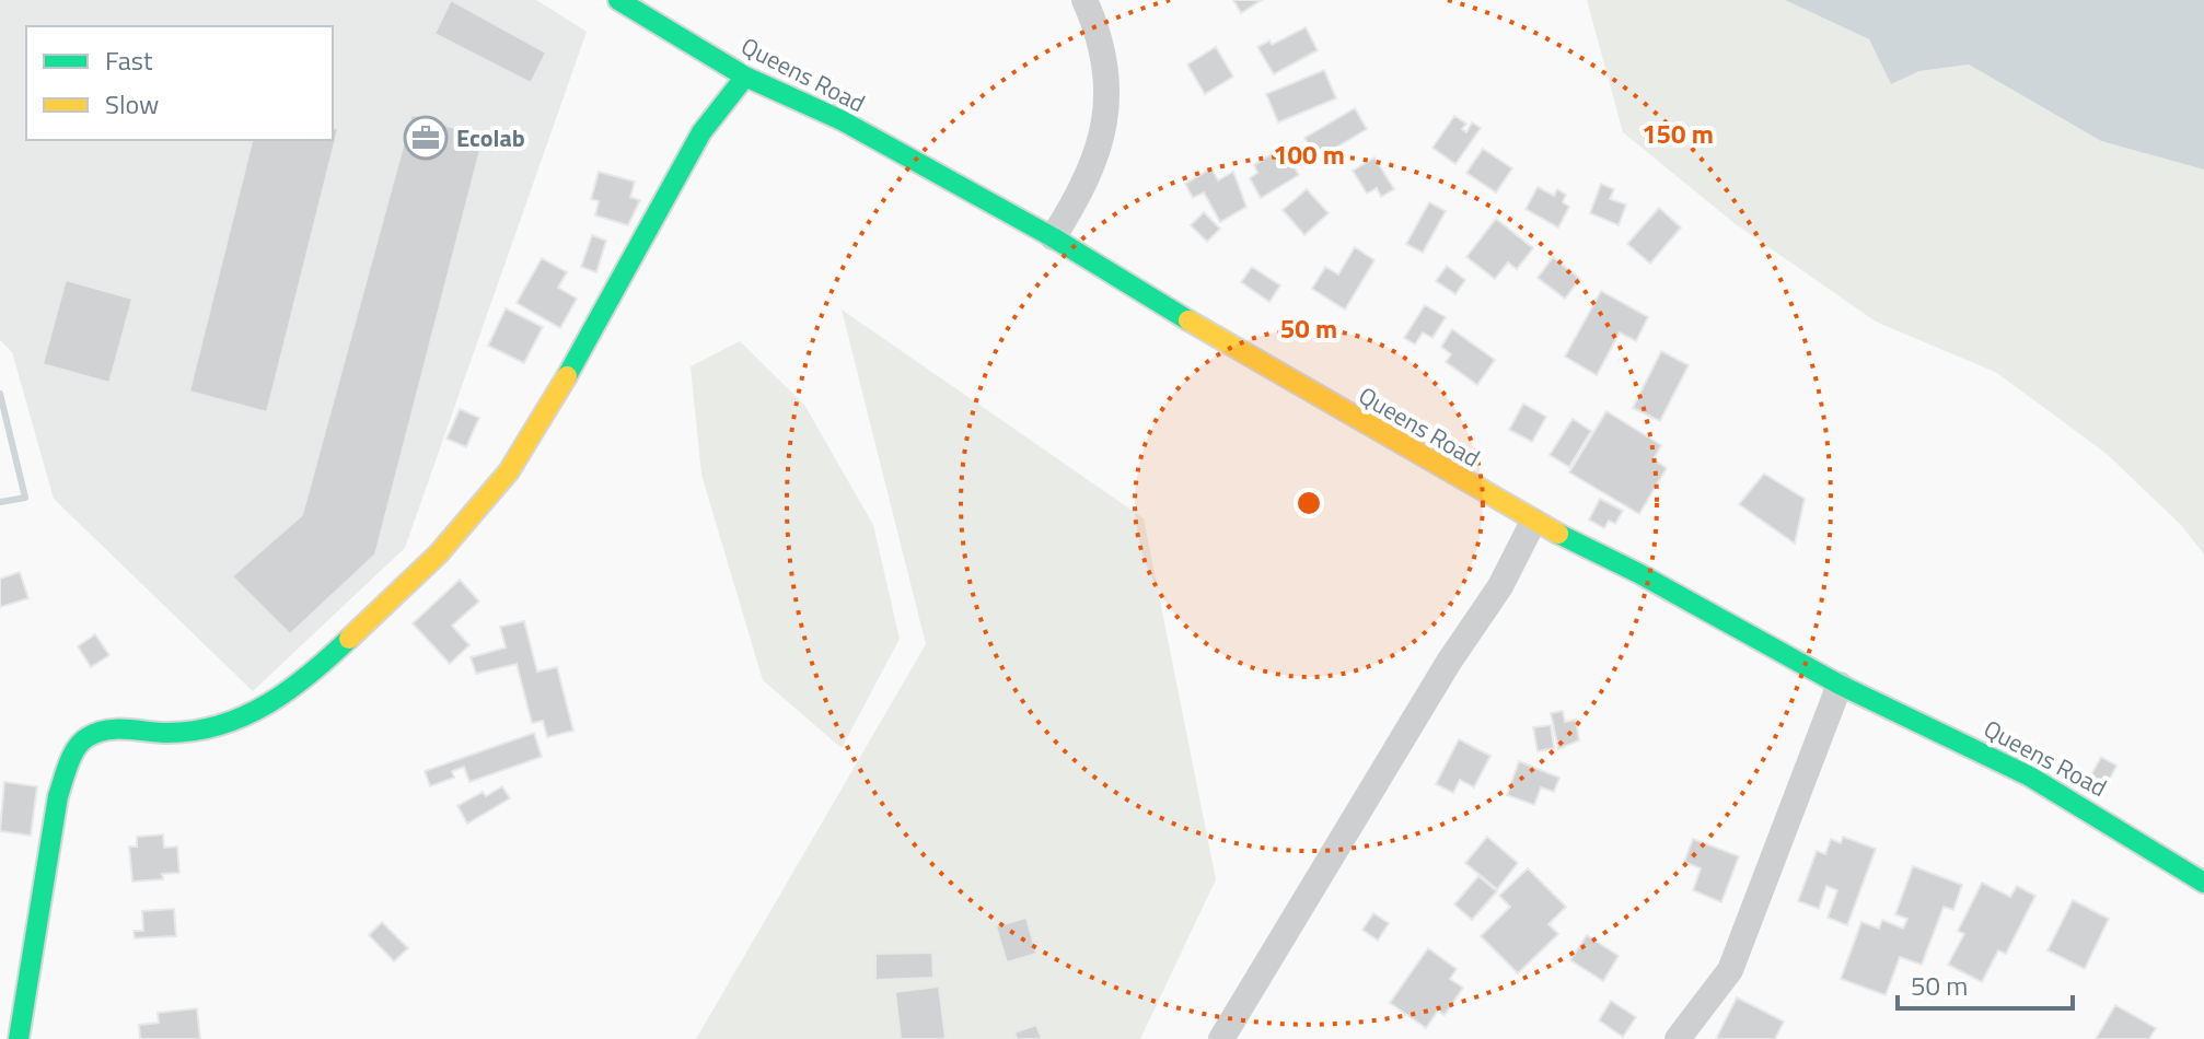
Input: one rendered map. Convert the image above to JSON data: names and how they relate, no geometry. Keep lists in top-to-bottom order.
{
  "streets": {
    "main road": ["Queens Road"]
  },
  "places": {
    "office": ["Ecolab"]
  },
  "legend": ["Fast", "Slow"],
  "scale_bar": "50 m",
  "rings": ["150 m", "100 m", "50 m"]
}
